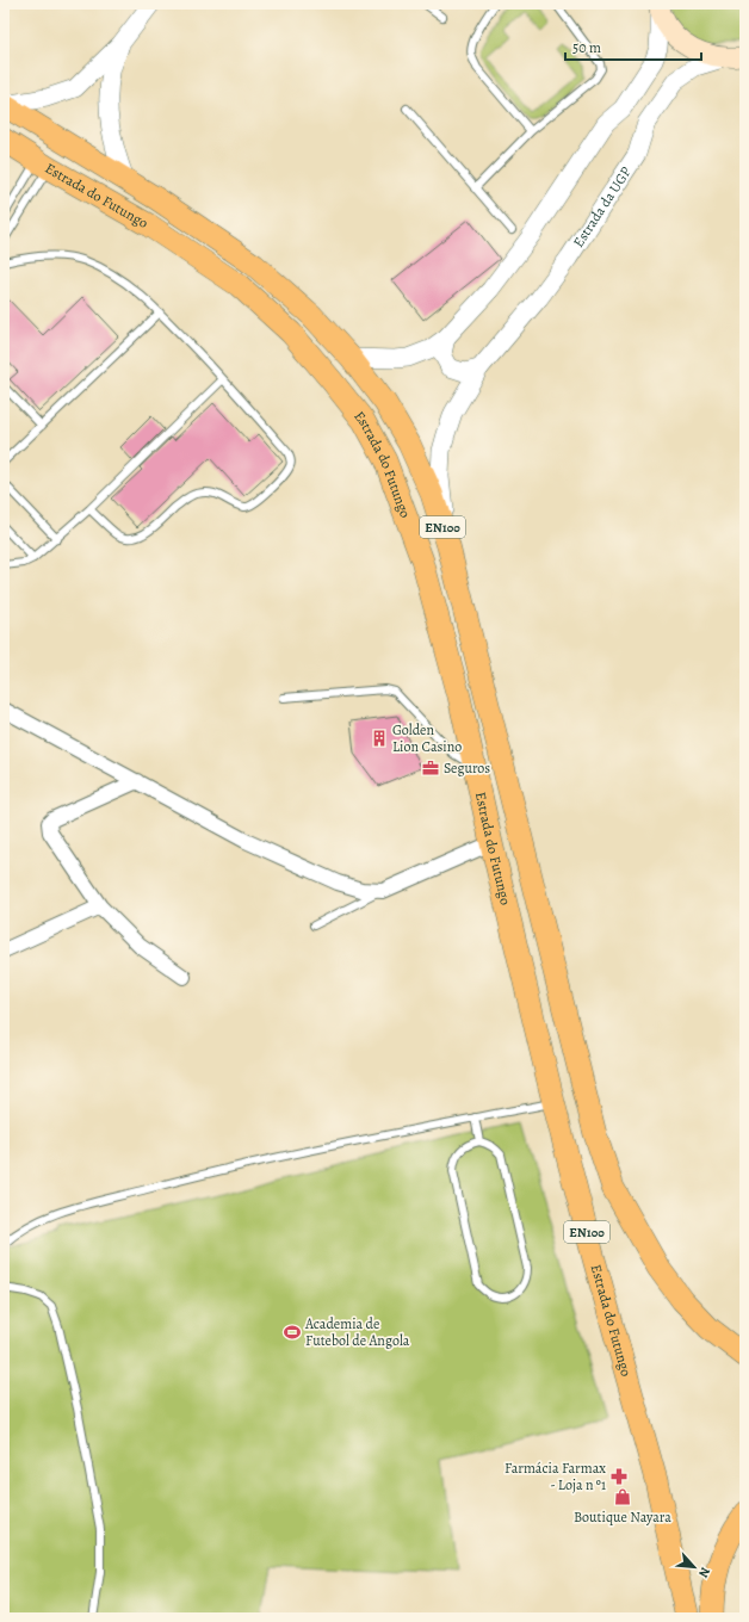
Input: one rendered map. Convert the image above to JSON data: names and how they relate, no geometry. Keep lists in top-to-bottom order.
{
  "streets": {
    "main road": ["Estrada do Futungo", "EN100"],
    "street": ["Estrada da UGP"]
  },
  "crossings": [
    ["Estrada do Futungo", "Estrada da UGP"]
  ],
  "places": {
    "building": ["Golden Lion Casino"],
    "office": ["Seguros"],
    "sports": ["Academia de Futebol de Angola"],
    "pharmacy": ["Farmácia Farmax - Loja n º1"],
    "shop": ["Boutique Nayara"]
  },
  "scale_bar": "50 m",
  "north": "bottom right"
}
